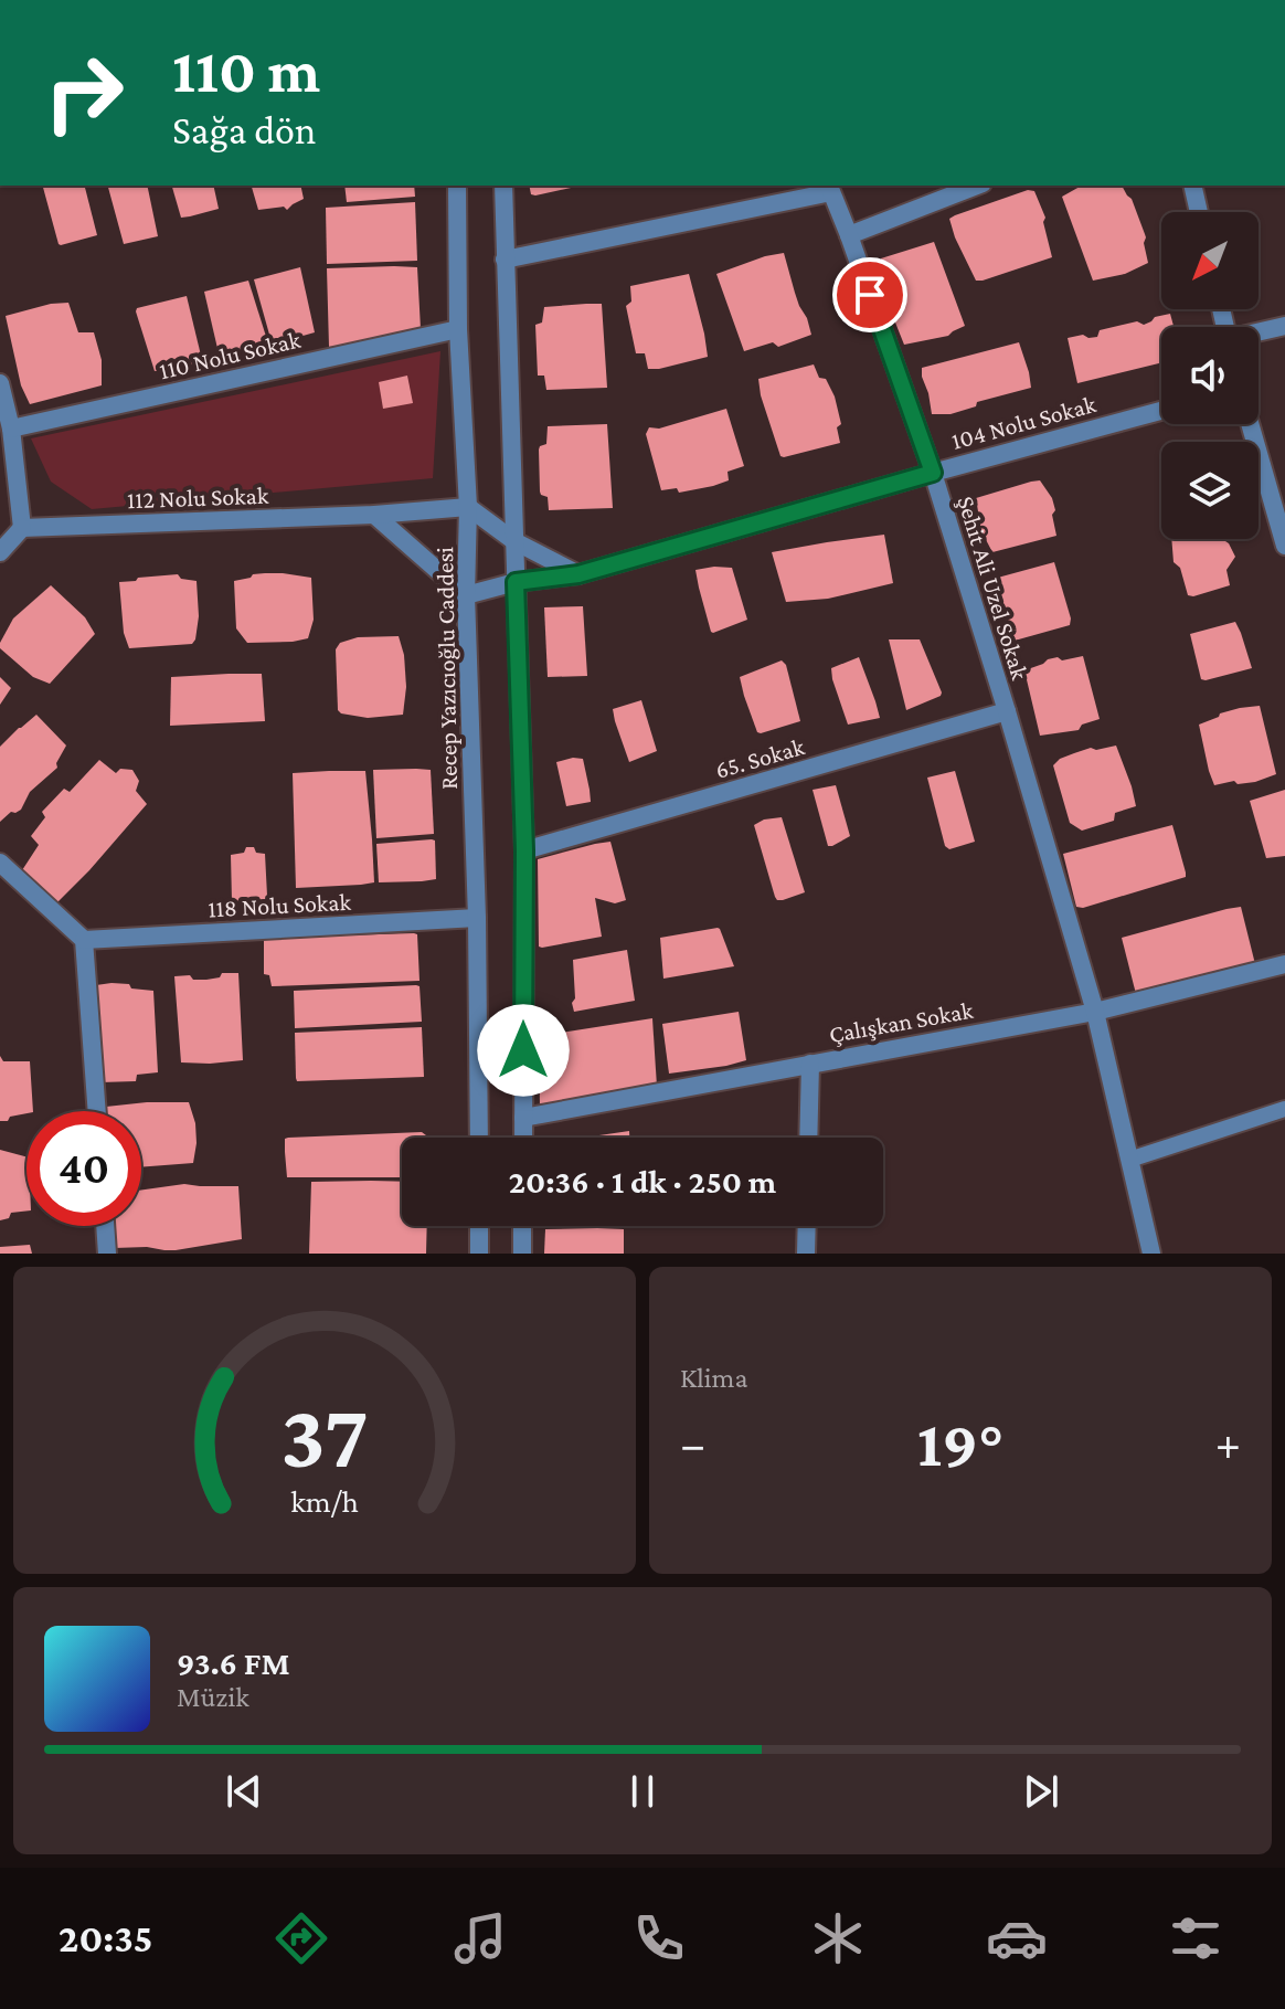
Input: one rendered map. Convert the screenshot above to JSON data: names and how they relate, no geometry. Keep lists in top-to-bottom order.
{
  "streets": {
    "street": [
      "110 Nolu Sokak",
      "104 Nolu Sokak",
      "112 Nolu Sokak",
      "Şehit Ali Uzel Sokak",
      "Recep Yazıcıoğlu Caddesi",
      "65. Sokak",
      "118 Nolu Sokak",
      "Çalışkan Sokak"
    ]
  },
  "crossings": [
    ["110 Nolu Sokak", "Recep Yazıcıoğlu Caddesi"],
    ["104 Nolu Sokak", "Şehit Ali Uzel Sokak"],
    ["104 Nolu Sokak", "Recep Yazıcıoğlu Caddesi"],
    ["112 Nolu Sokak", "Recep Yazıcıoğlu Caddesi"],
    ["Şehit Ali Uzel Sokak", "65. Sokak"],
    ["Şehit Ali Uzel Sokak", "Çalışkan Sokak"],
    ["Recep Yazıcıoğlu Caddesi", "118 Nolu Sokak"]
  ],
  "north": "bottom left",
  "page": {
    "turn": ["110 m", "Sağa dön"],
    "limit": "40",
    "trip": "20:36 · 1 dk · 250 m",
    "tile": "Klima",
    "heat": ["−", "19°", "+"],
    "song": ["93.6 FM", "Müzik"],
    "tabs": "20:35",
    "gauge": ["37", "km/h"]
  }
}
